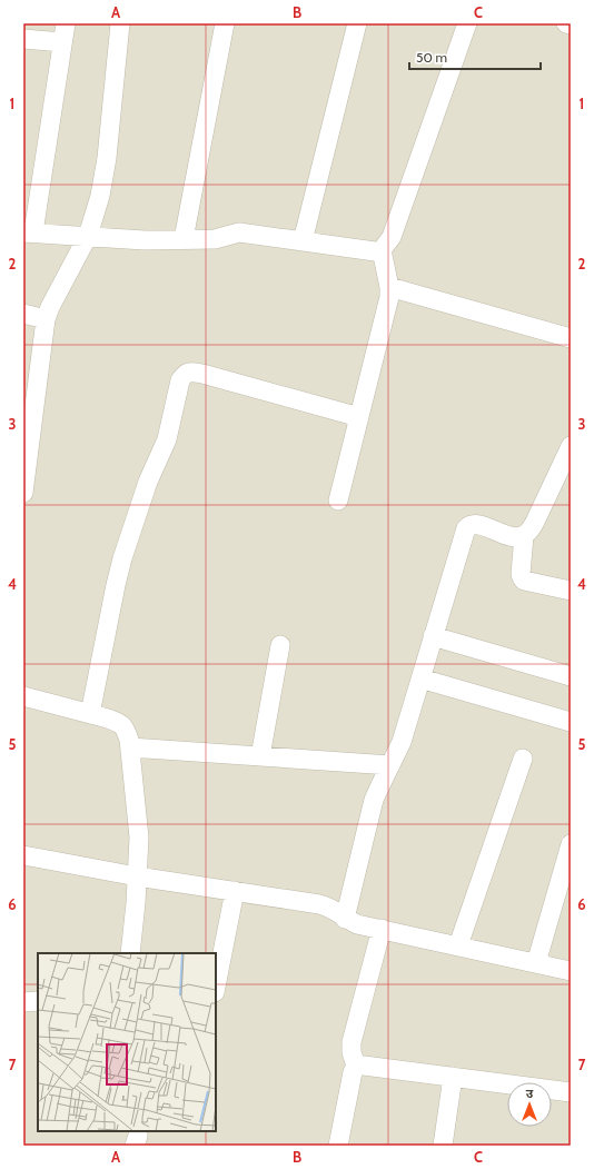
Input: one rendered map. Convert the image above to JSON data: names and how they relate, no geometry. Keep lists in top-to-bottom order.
{
  "scale_bar": "50 m",
  "north": "top",
  "grid": {
    "columns": ["A", "B", "C"],
    "rows": [
      "1",
      "2",
      "3",
      "4",
      "5",
      "6",
      "7"
    ]
  }
}
